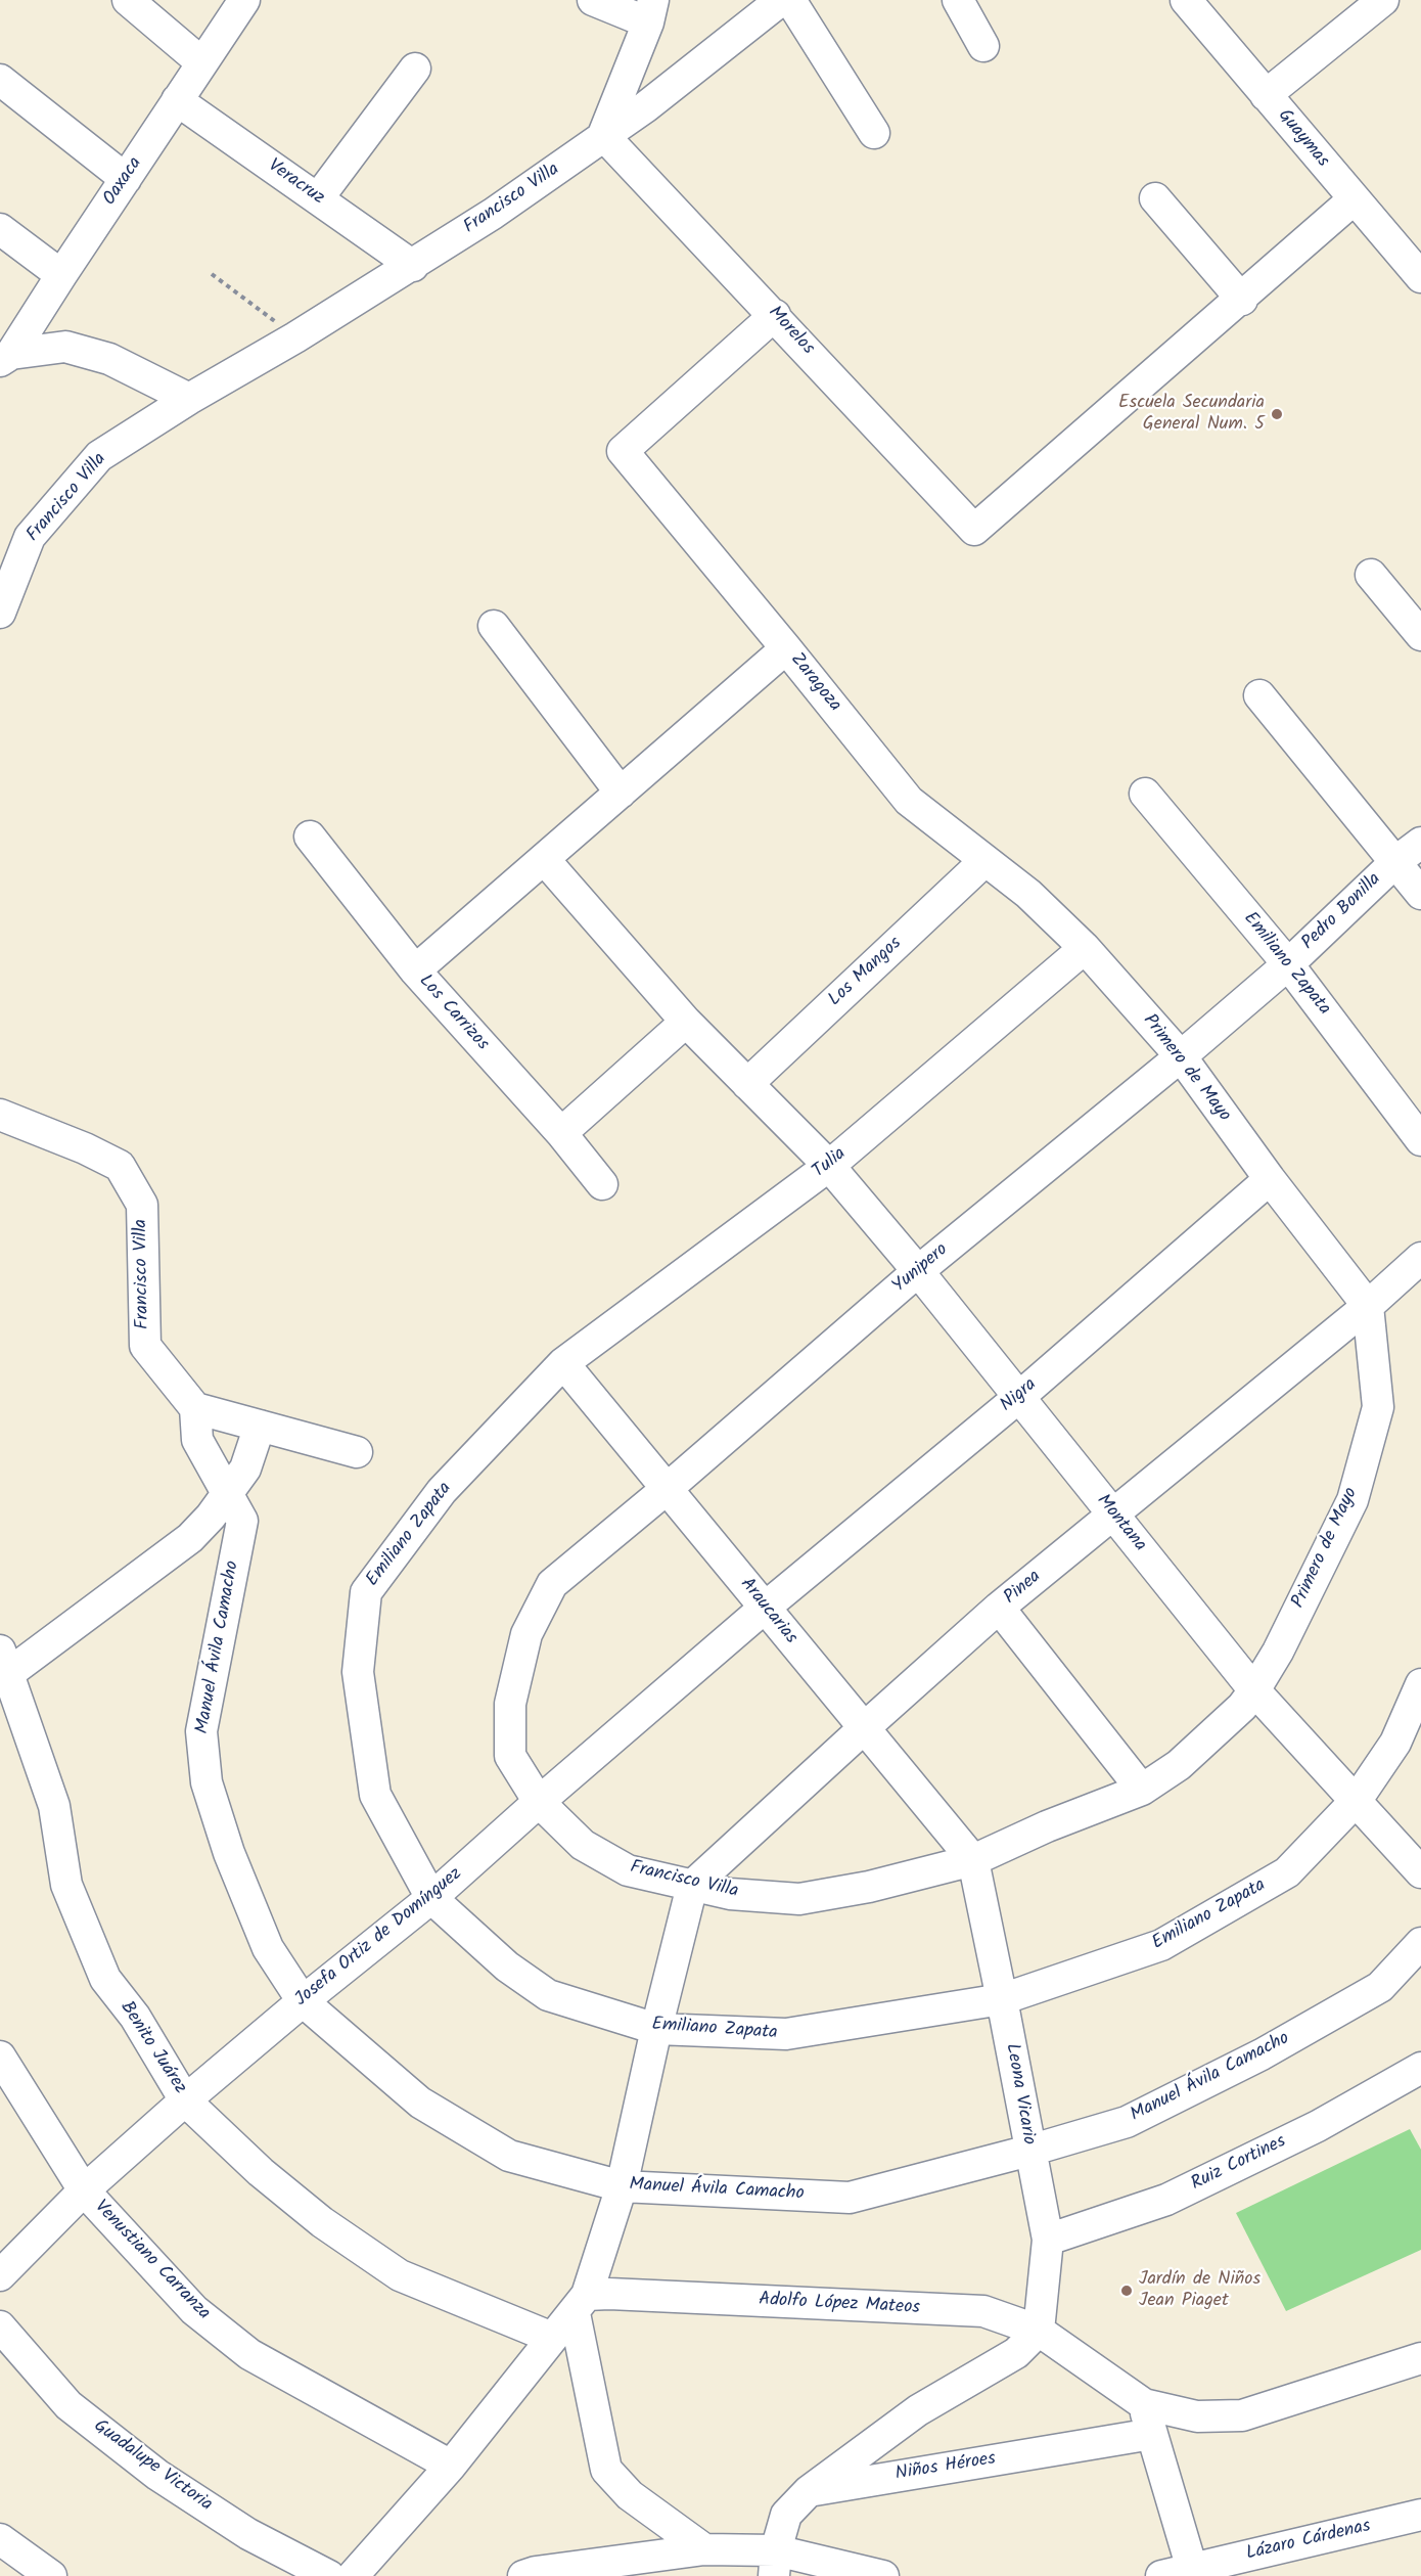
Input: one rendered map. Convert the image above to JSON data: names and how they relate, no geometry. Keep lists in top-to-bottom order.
{
  "streets": {
    "street": [
      "Guaymas",
      "Oaxaca",
      "Veracruz",
      "Francisco Villa",
      "Morelos",
      "Zaragoza",
      "Pedro Bonilla",
      "Emiliano Zapata",
      "Los Mangos",
      "Los Carrizos",
      "Primero de Mayo",
      "Tulia",
      "Yunipero",
      "Nigra",
      "Montana",
      "Pinea",
      "Araucarias",
      "Manuel Ávila Camacho",
      "Josefa Ortiz de Domínguez",
      "Benito Juárez",
      "Leona Vicario",
      "Ruiz Cortines",
      "Venustiano Carranza",
      "Adolfo López Mateos",
      "Guadalupe Victoria",
      "Niños Héroes",
      "Lázaro Cárdenas"
    ]
  },
  "crossings": [
    ["Oaxaca", "Veracruz"],
    ["Veracruz", "Francisco Villa"],
    ["Francisco Villa", "Morelos"],
    ["Francisco Villa", "Primero de Mayo"],
    ["Francisco Villa", "Yunipero"],
    ["Francisco Villa", "Pinea"],
    ["Francisco Villa", "Araucarias"],
    ["Francisco Villa", "Manuel Ávila Camacho"],
    ["Francisco Villa", "Josefa Ortiz de Domínguez"],
    ["Francisco Villa", "Leona Vicario"],
    ["Morelos", "Zaragoza"],
    ["Zaragoza", "Los Mangos"],
    ["Zaragoza", "Primero de Mayo"],
    ["Pedro Bonilla", "Emiliano Zapata"],
    ["Pedro Bonilla", "Primero de Mayo"],
    ["Pedro Bonilla", "Yunipero"],
    ["Emiliano Zapata", "Tulia"],
    ["Emiliano Zapata", "Montana"],
    ["Emiliano Zapata", "Araucarias"],
    ["Emiliano Zapata", "Josefa Ortiz de Domínguez"],
    ["Emiliano Zapata", "Leona Vicario"],
    ["Los Mangos", "Montana"],
    ["Primero de Mayo", "Tulia"],
    ["Primero de Mayo", "Yunipero"],
    ["Primero de Mayo", "Nigra"],
    ["Primero de Mayo", "Montana"],
    ["Primero de Mayo", "Pinea"],
    ["Primero de Mayo", "Araucarias"],
    ["Primero de Mayo", "Leona Vicario"],
    ["Tulia", "Montana"],
    ["Tulia", "Araucarias"],
    ["Yunipero", "Montana"],
    ["Yunipero", "Araucarias"],
    ["Nigra", "Montana"],
    ["Nigra", "Araucarias"],
    ["Nigra", "Josefa Ortiz de Domínguez"],
    ["Montana", "Pinea"],
    ["Pinea", "Araucarias"],
    ["Araucarias", "Josefa Ortiz de Domínguez"],
    ["Araucarias", "Leona Vicario"],
    ["Manuel Ávila Camacho", "Josefa Ortiz de Domínguez"],
    ["Manuel Ávila Camacho", "Leona Vicario"],
    ["Josefa Ortiz de Domínguez", "Benito Juárez"],
    ["Josefa Ortiz de Domínguez", "Venustiano Carranza"],
    ["Leona Vicario", "Ruiz Cortines"],
    ["Leona Vicario", "Adolfo López Mateos"]
  ],
  "places": ["Escuela Secundaria General Num. 5", "Jardín de Niños Jean Piaget"]
}
